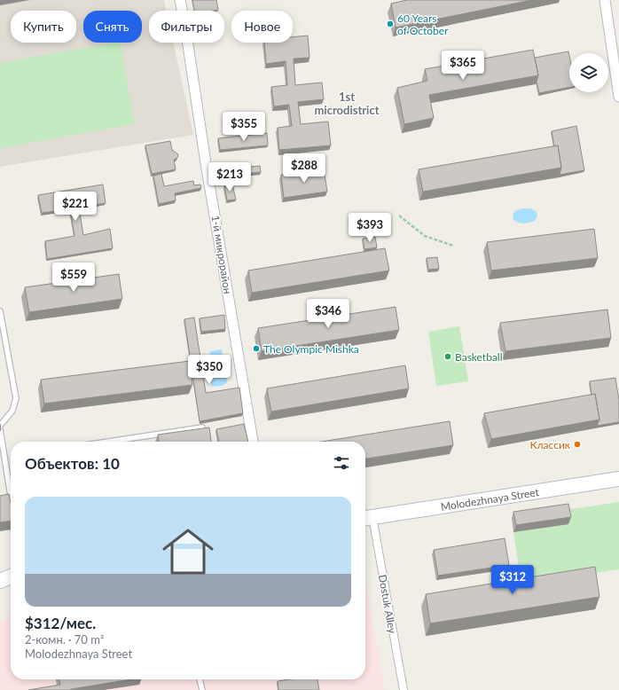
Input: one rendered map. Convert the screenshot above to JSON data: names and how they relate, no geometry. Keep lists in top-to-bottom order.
{
  "streets": {
    "main road": ["Molodezhnaya Street"],
    "street": ["1-й микрорайон", "Dostuk Alley"]
  },
  "crossings": [
    ["Molodezhnaya Street", "Dostuk Alley"]
  ],
  "districts": ["1st microdistrict"],
  "places": [
    "60 Years of October",
    "The Olympic Mishka",
    "Basketball",
    "Классик"
  ],
  "page": {
    "chip": [
      "Купить",
      "Снять",
      "Фильтры",
      "Новое"
    ],
    "price": [
      "$365",
      "$355",
      "$288",
      "$213",
      "$221",
      "$393",
      "$559",
      "$346",
      "$350",
      "$312"
    ],
    "heading": "Объектов: 10",
    "list": [
      {
        "name": "$312/мес.",
        "note": "2-комн. · 70 m² · Molodezhnaya Street"
      }
    ]
  }
}
